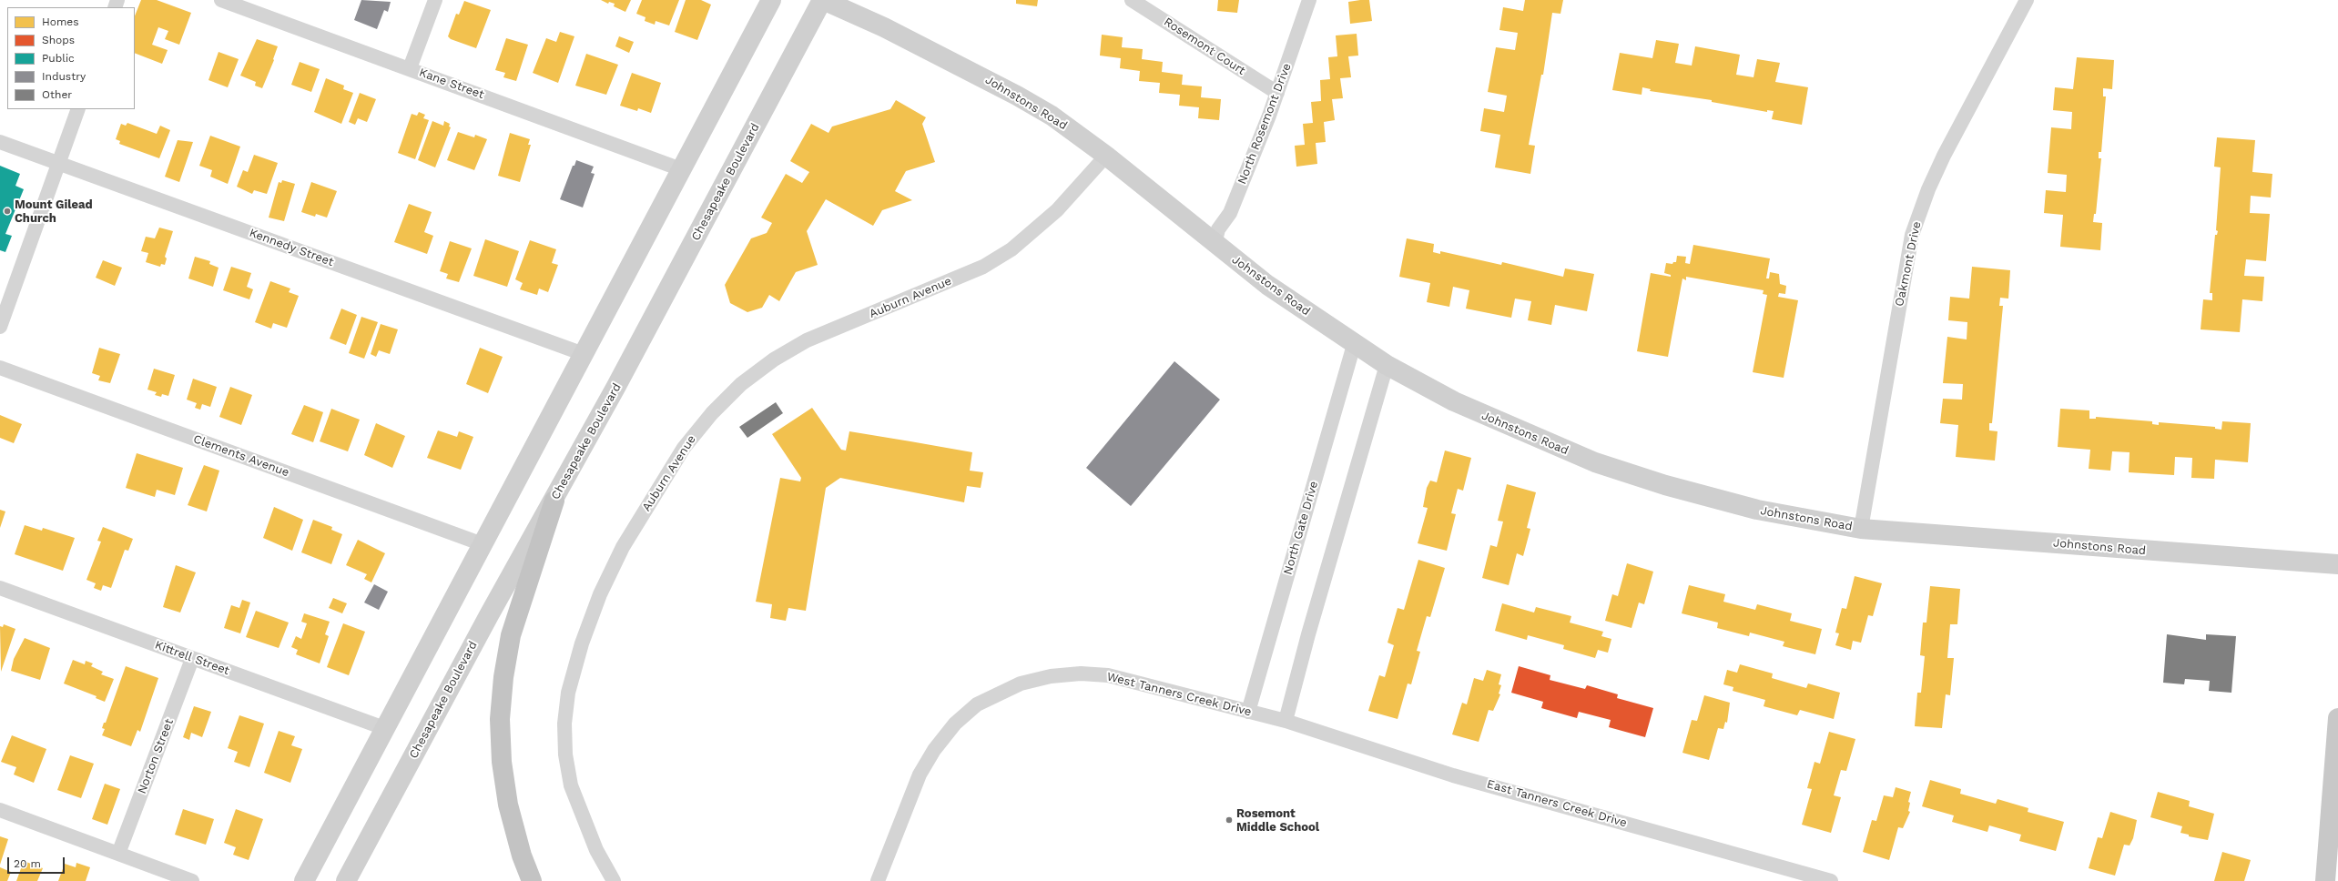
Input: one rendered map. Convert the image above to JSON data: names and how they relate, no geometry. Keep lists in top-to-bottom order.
{
  "streets": {
    "main road": ["Johnstons Road", "Chesapeake Boulevard"],
    "street": [
      "Rosemont Court",
      "Kane Street",
      "North Rosemont Drive",
      "Kennedy Street",
      "Oakmont Drive",
      "Auburn Avenue",
      "Clements Avenue",
      "North Gate Drive",
      "Kittrell Street",
      "West Tanners Creek Drive",
      "Norton Street",
      "East Tanners Creek Drive"
    ]
  },
  "crossings": [
    ["Rosemont Court", "North Rosemont Drive"],
    ["Johnstons Road", "North Rosemont Drive"],
    ["Johnstons Road", "Chesapeake Boulevard"],
    ["Johnstons Road", "Oakmont Drive"],
    ["Johnstons Road", "Auburn Avenue"],
    ["Johnstons Road", "North Gate Drive"],
    ["North Gate Drive", "West Tanners Creek Drive"],
    ["Kittrell Street", "Norton Street"],
    ["West Tanners Creek Drive", "East Tanners Creek Drive"]
  ],
  "places": ["Mount Gilead Church", "Rosemont Middle School"],
  "legend": [
    "Homes",
    "Shops",
    "Public",
    "Industry",
    "Other"
  ],
  "scale_bar": "20 m"
}
